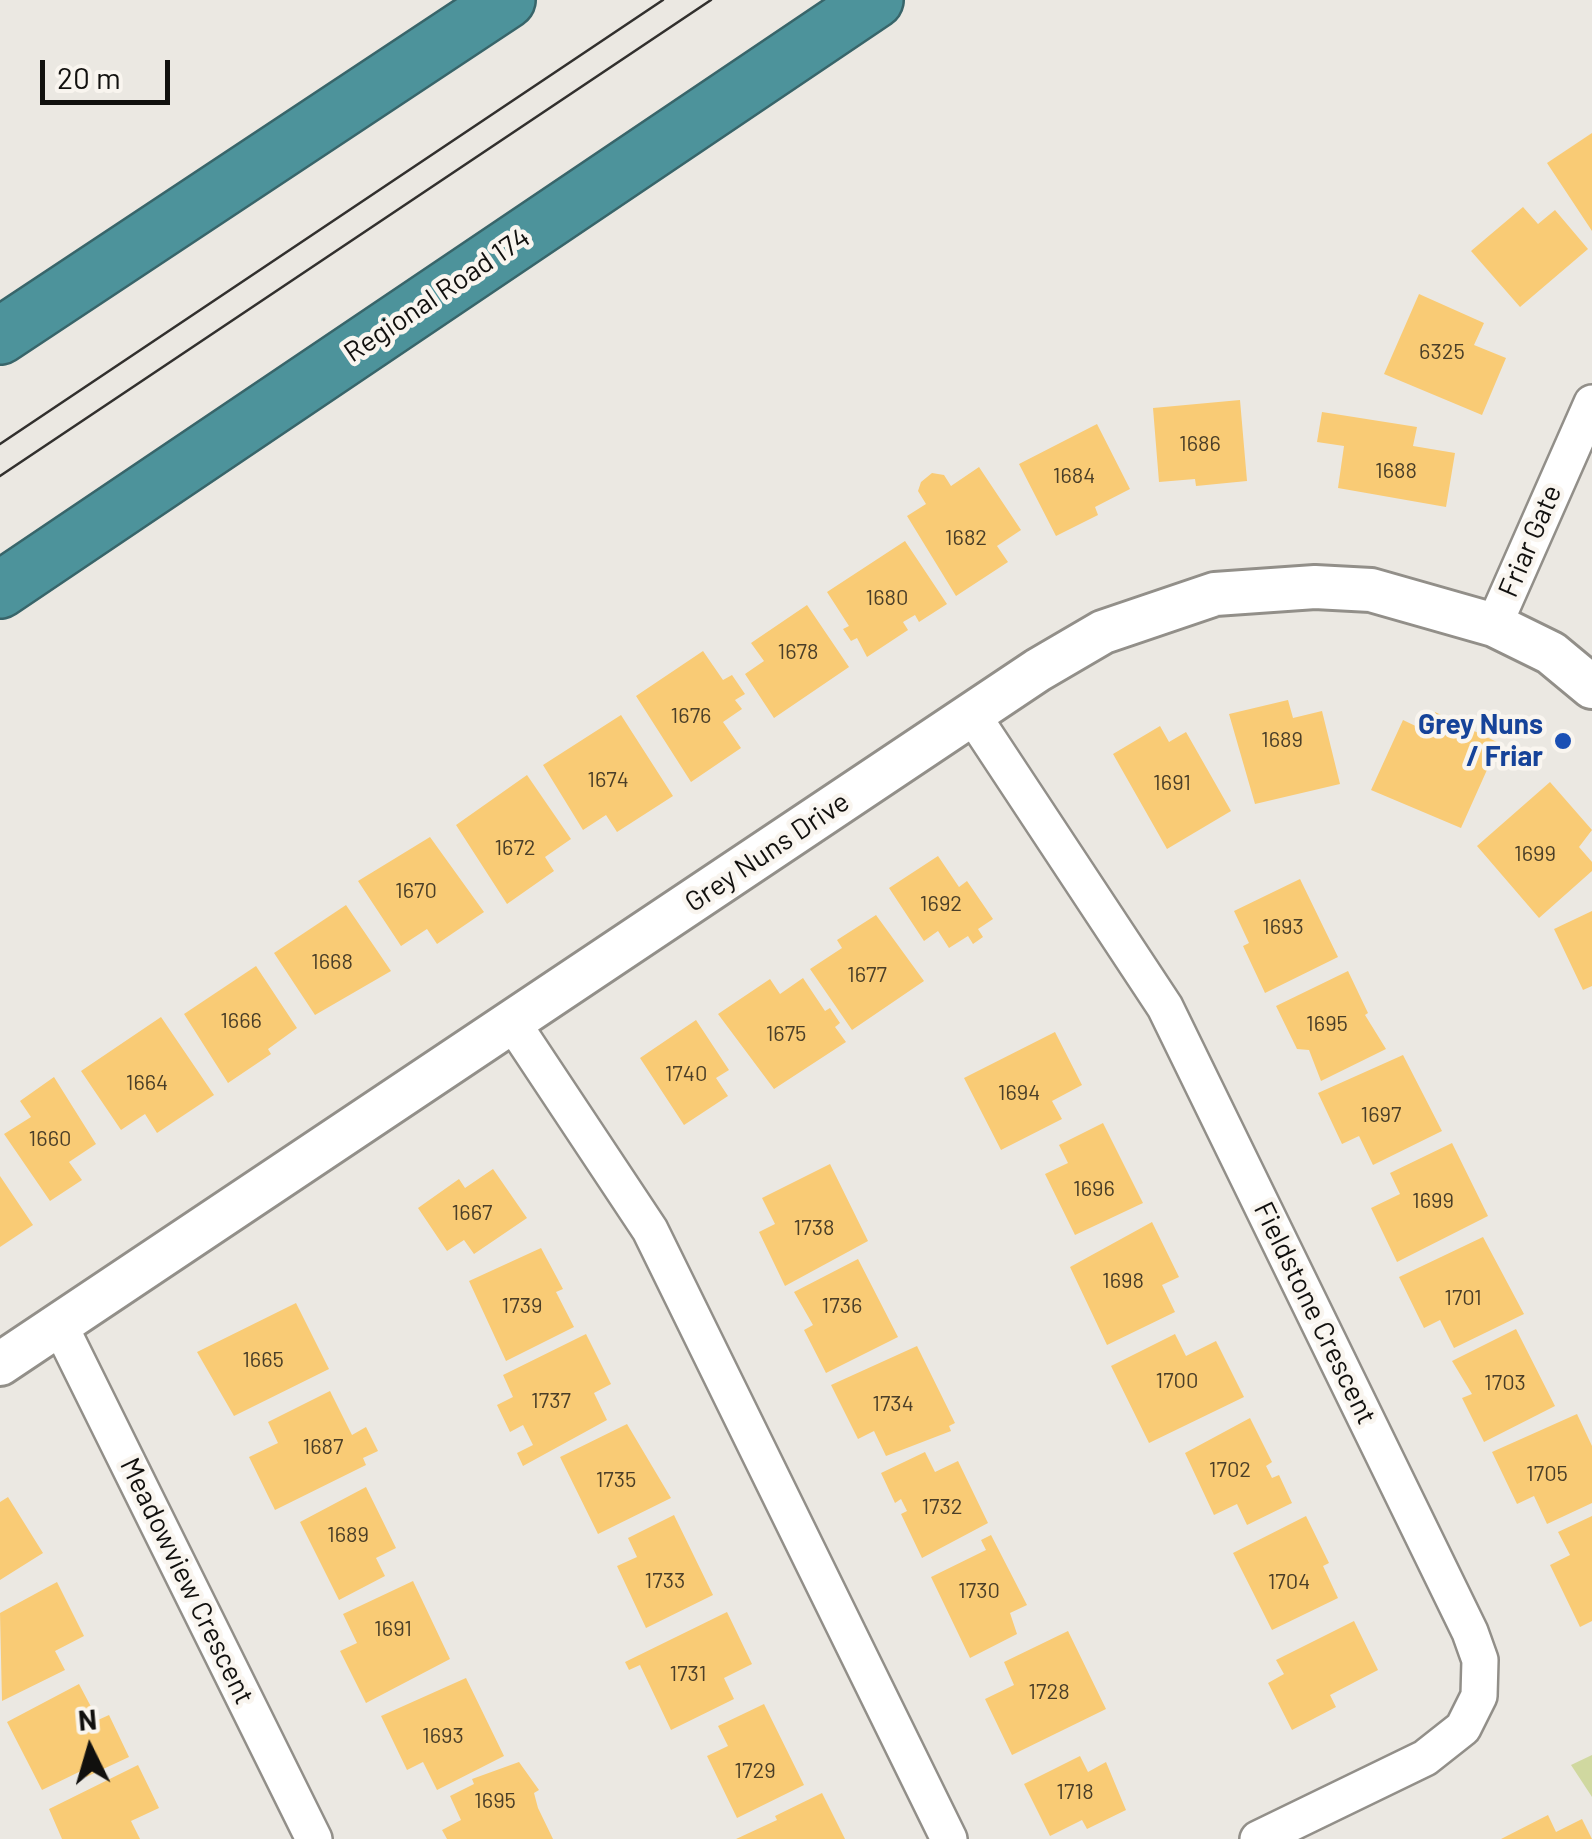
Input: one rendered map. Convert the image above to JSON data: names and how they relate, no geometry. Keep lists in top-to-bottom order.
{
  "streets": {
    "highway": ["Regional Road 174"],
    "street": [
      "Friar Gate",
      "Grey Nuns Drive",
      "Fieldstone Crescent",
      "Meadowview Crescent"
    ]
  },
  "crossings": [
    ["Friar Gate", "Grey Nuns Drive"],
    ["Grey Nuns Drive", "Fieldstone Crescent"],
    ["Grey Nuns Drive", "Meadowview Crescent"]
  ],
  "places": ["Grey Nuns / Friar"],
  "house_numbers": [
    "6325",
    "1686",
    "1688",
    "1684",
    "1682",
    "1680",
    "1678",
    "1676",
    "1689",
    "1674",
    "1691",
    "1672",
    "1699",
    "1670",
    "1692",
    "1693",
    "1668",
    "1677",
    "1666",
    "1695",
    "1675",
    "1740",
    "1664",
    "1694",
    "1697",
    "1660",
    "1696",
    "1699",
    "1667",
    "1738",
    "1698",
    "1701",
    "1739",
    "1736",
    "1665",
    "1700",
    "1703",
    "1737",
    "1734",
    "1687",
    "1702",
    "1705",
    "1735",
    "1732",
    "1689",
    "1733",
    "1704",
    "1730",
    "1691",
    "1731",
    "1728",
    "1693",
    "1729",
    "1718",
    "1695"
  ],
  "scale_bar": "20 m",
  "north": "top"
}
